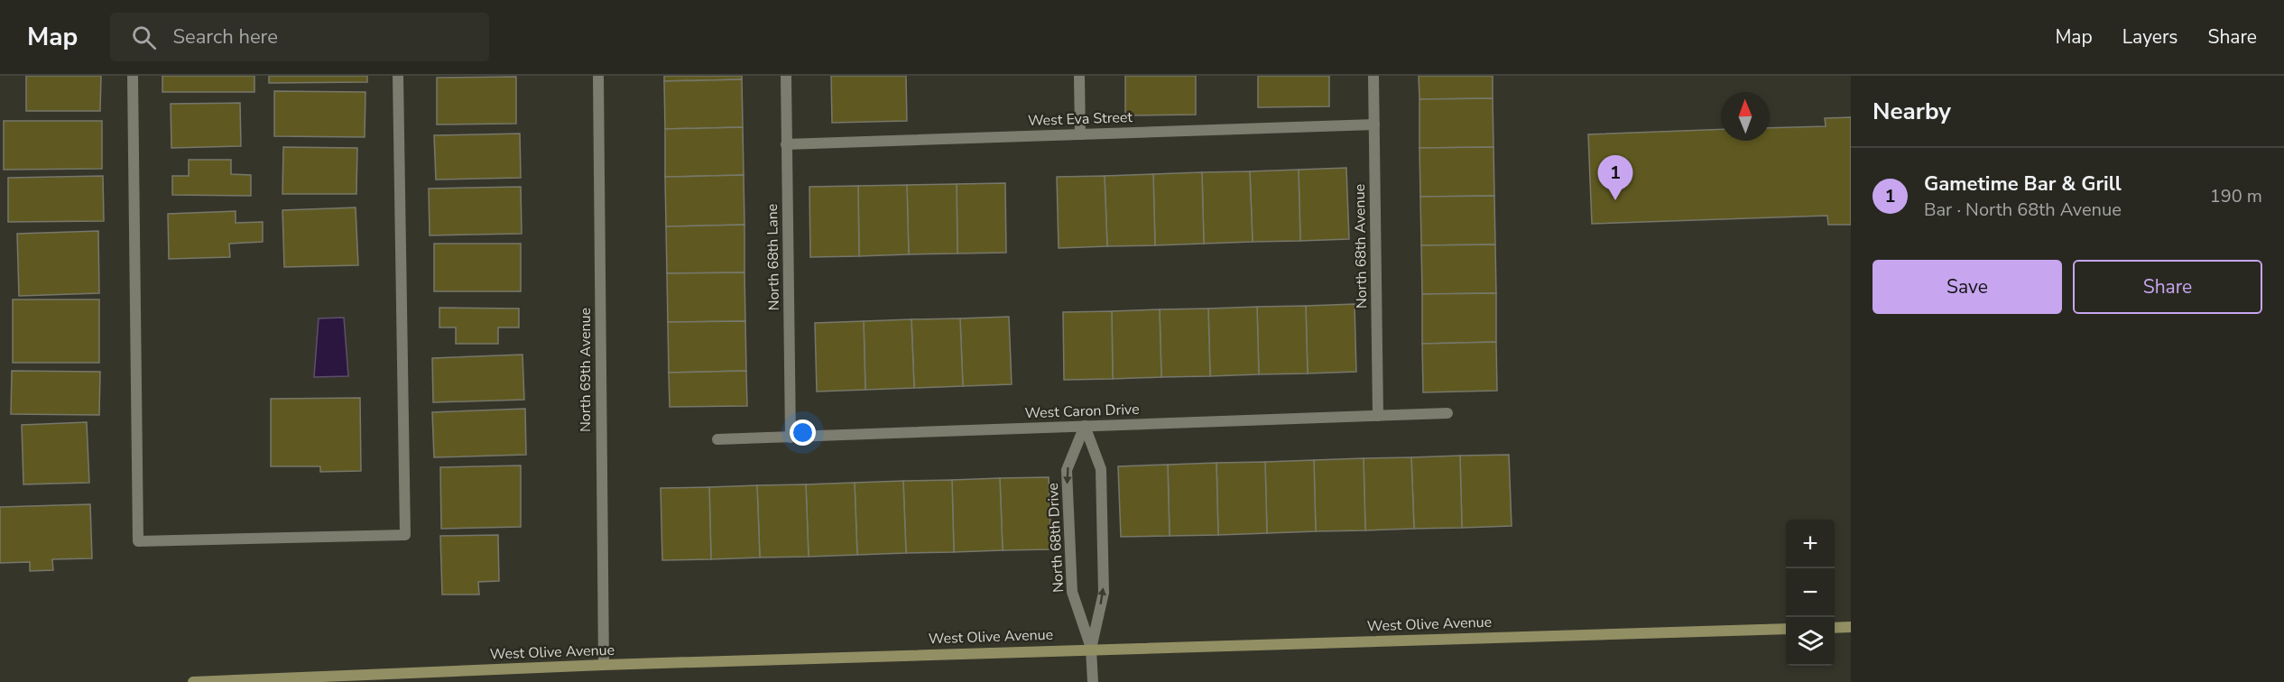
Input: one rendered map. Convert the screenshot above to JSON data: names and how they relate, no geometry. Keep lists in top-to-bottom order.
{
  "streets": {
    "main road": ["West Olive Avenue"],
    "street": [
      "West Eva Street",
      "North 68th Avenue",
      "North 68th Lane",
      "North 69th Avenue",
      "West Caron Drive",
      "North 68th Drive"
    ]
  },
  "crossings": [
    ["West Eva Street", "North 68th Avenue"],
    ["West Eva Street", "North 68th Lane"],
    ["North 68th Avenue", "West Caron Drive"],
    ["North 68th Lane", "West Caron Drive"],
    ["North 69th Avenue", "West Olive Avenue"],
    ["West Caron Drive", "North 68th Drive"],
    ["North 68th Drive", "West Olive Avenue"]
  ],
  "north": "top",
  "page": {
    "header": "Map",
    "search": "Search here",
    "nav": ["Map", "Layers", "Share"],
    "heading": "Nearby",
    "list": [
      {
        "mark": "1",
        "name": "Gametime Bar & Grill",
        "note": "Bar · North 68th Avenue",
        "value": "190 m"
      }
    ],
    "pins": "1",
    "buttons": ["Save", "Share"],
    "map_buttons": ["+", "−"]
  }
}
